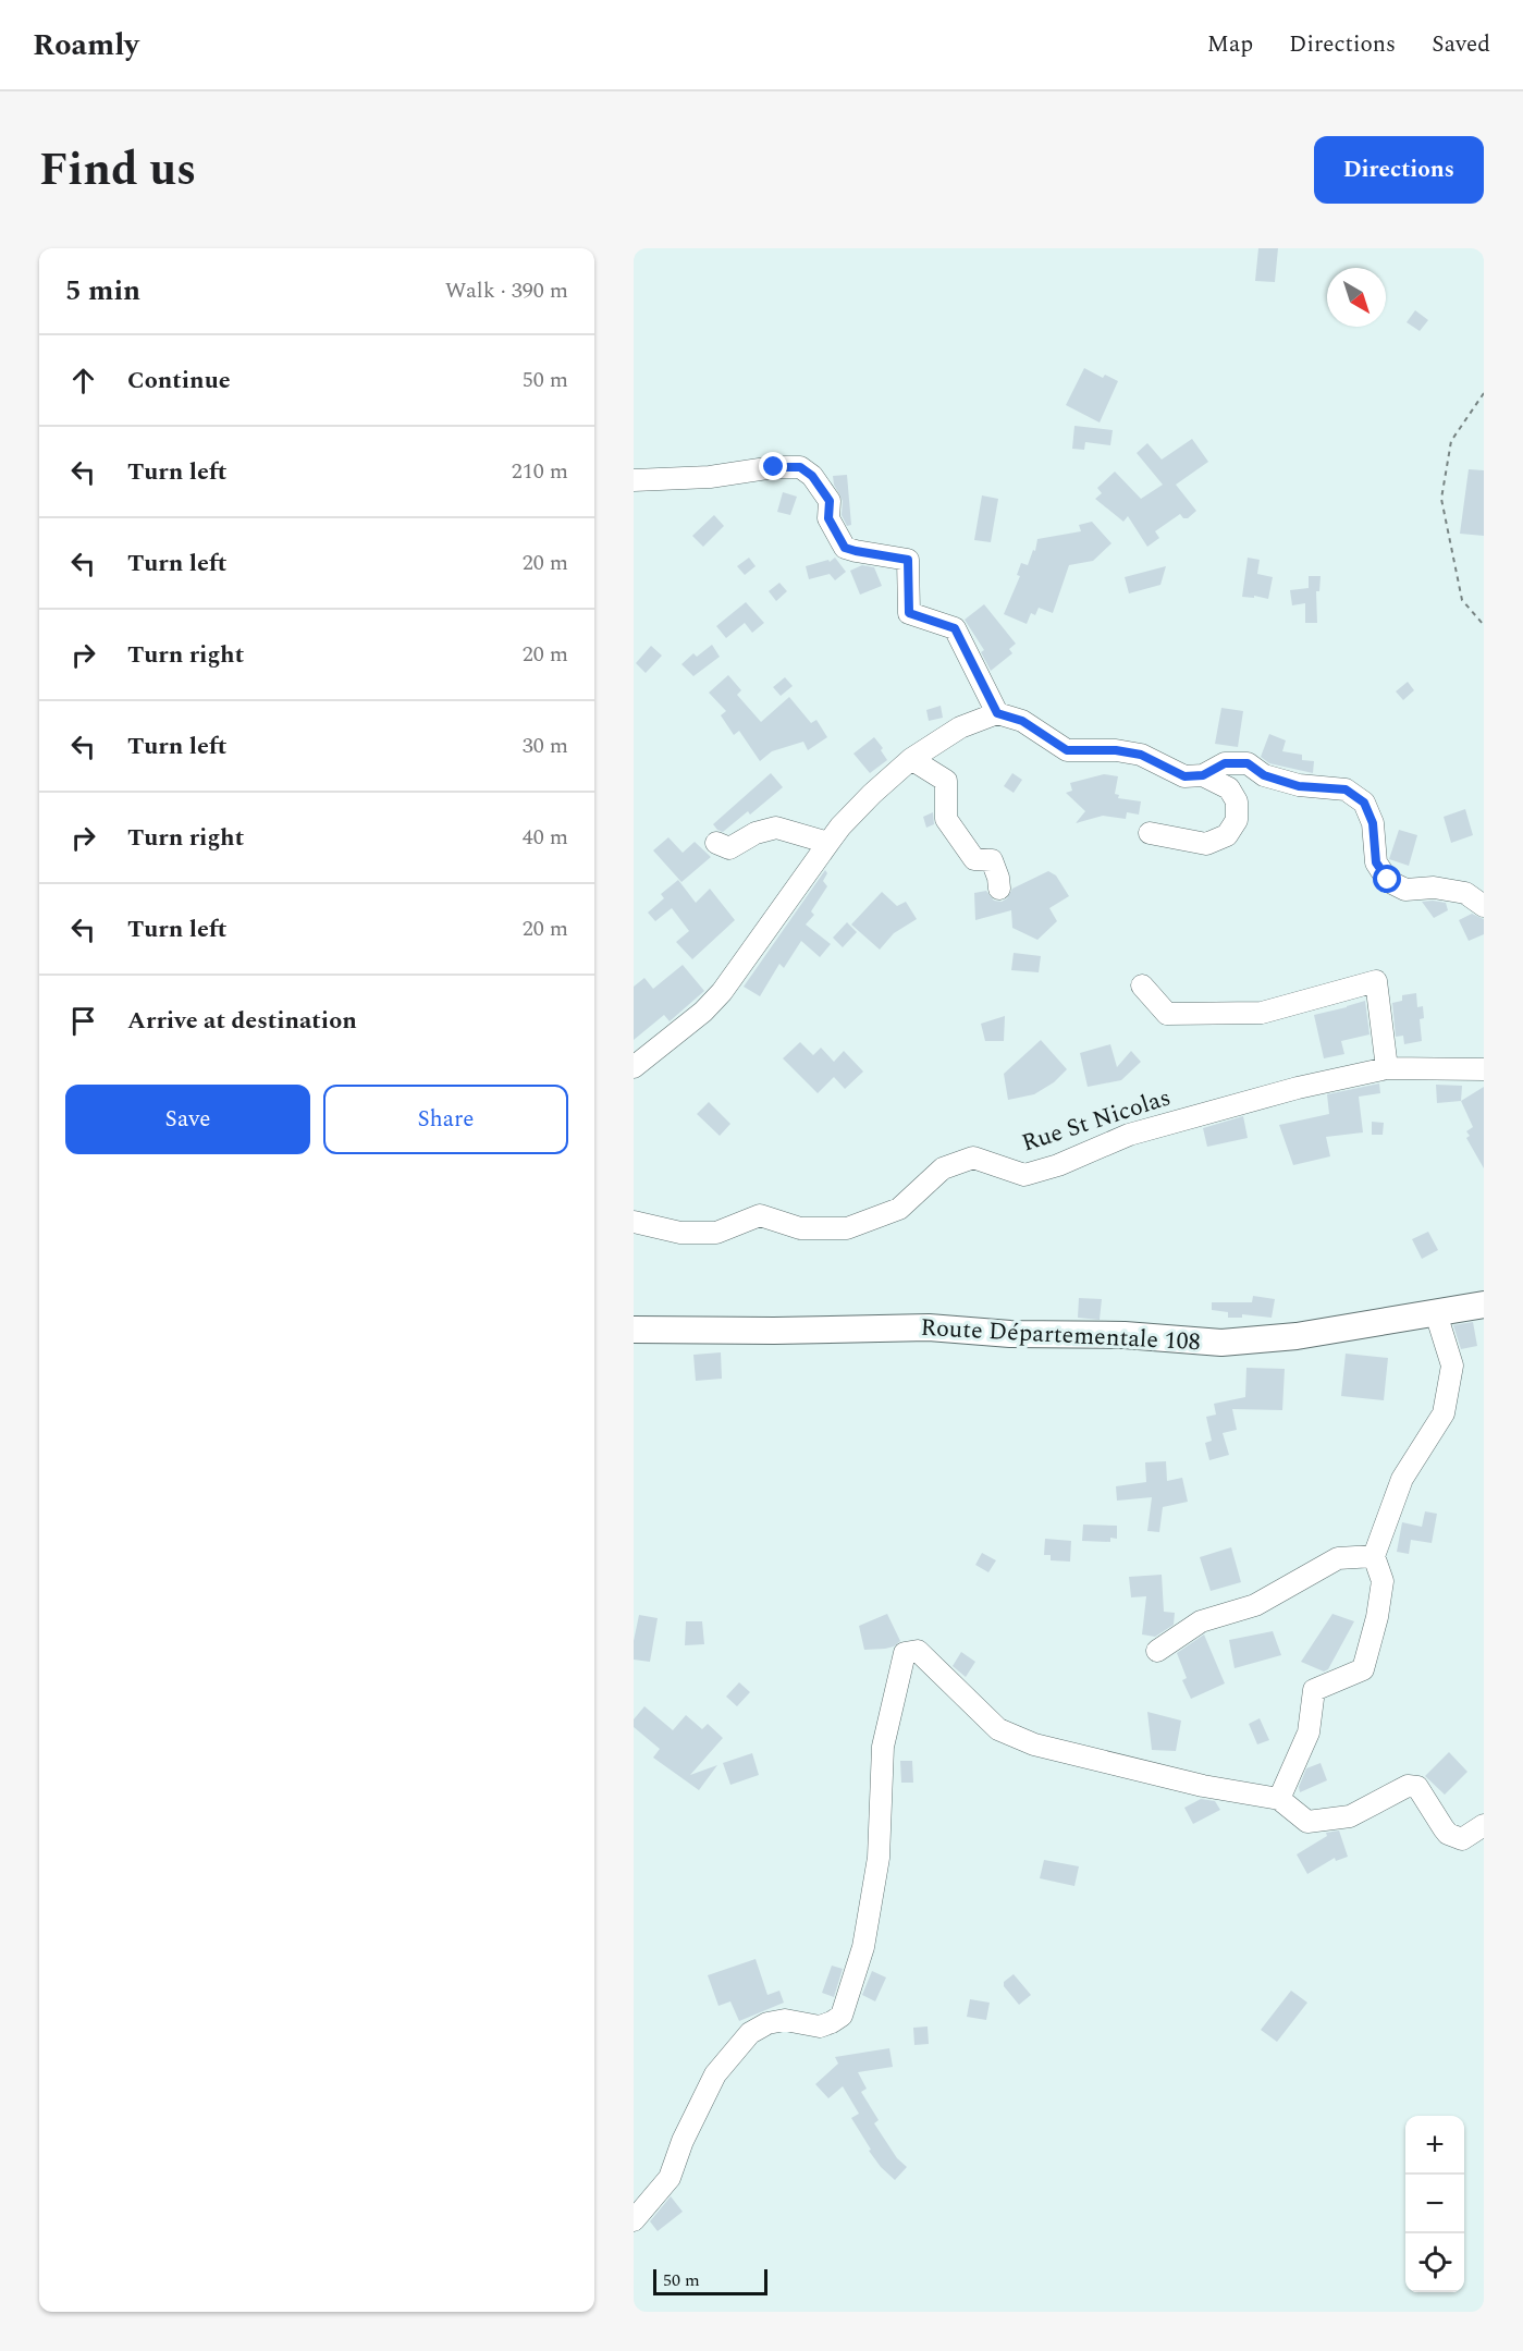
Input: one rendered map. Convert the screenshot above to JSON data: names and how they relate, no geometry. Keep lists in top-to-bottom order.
{
  "streets": {
    "main road": ["Route Départementale 108"],
    "street": ["Rue St Nicolas"]
  },
  "scale_bar": "50 m",
  "north": "bottom right",
  "page": {
    "header": "Roamly",
    "nav": ["Map", "Directions", "Saved"],
    "title": "Find us",
    "buttons": [
      "Directions",
      ["Save", "Share"]
    ],
    "heading": ["5 min", "Walk · 390 m"],
    "list": [
      ["Continue", "50 m"],
      ["Turn left", "210 m"],
      ["Turn left", "20 m"],
      ["Turn right", "20 m"],
      ["Turn left", "30 m"],
      ["Turn right", "40 m"],
      ["Turn left", "20 m"],
      "Arrive at destination"
    ],
    "map_buttons": ["+", "−"],
    "scale": "50 m"
  }
}
